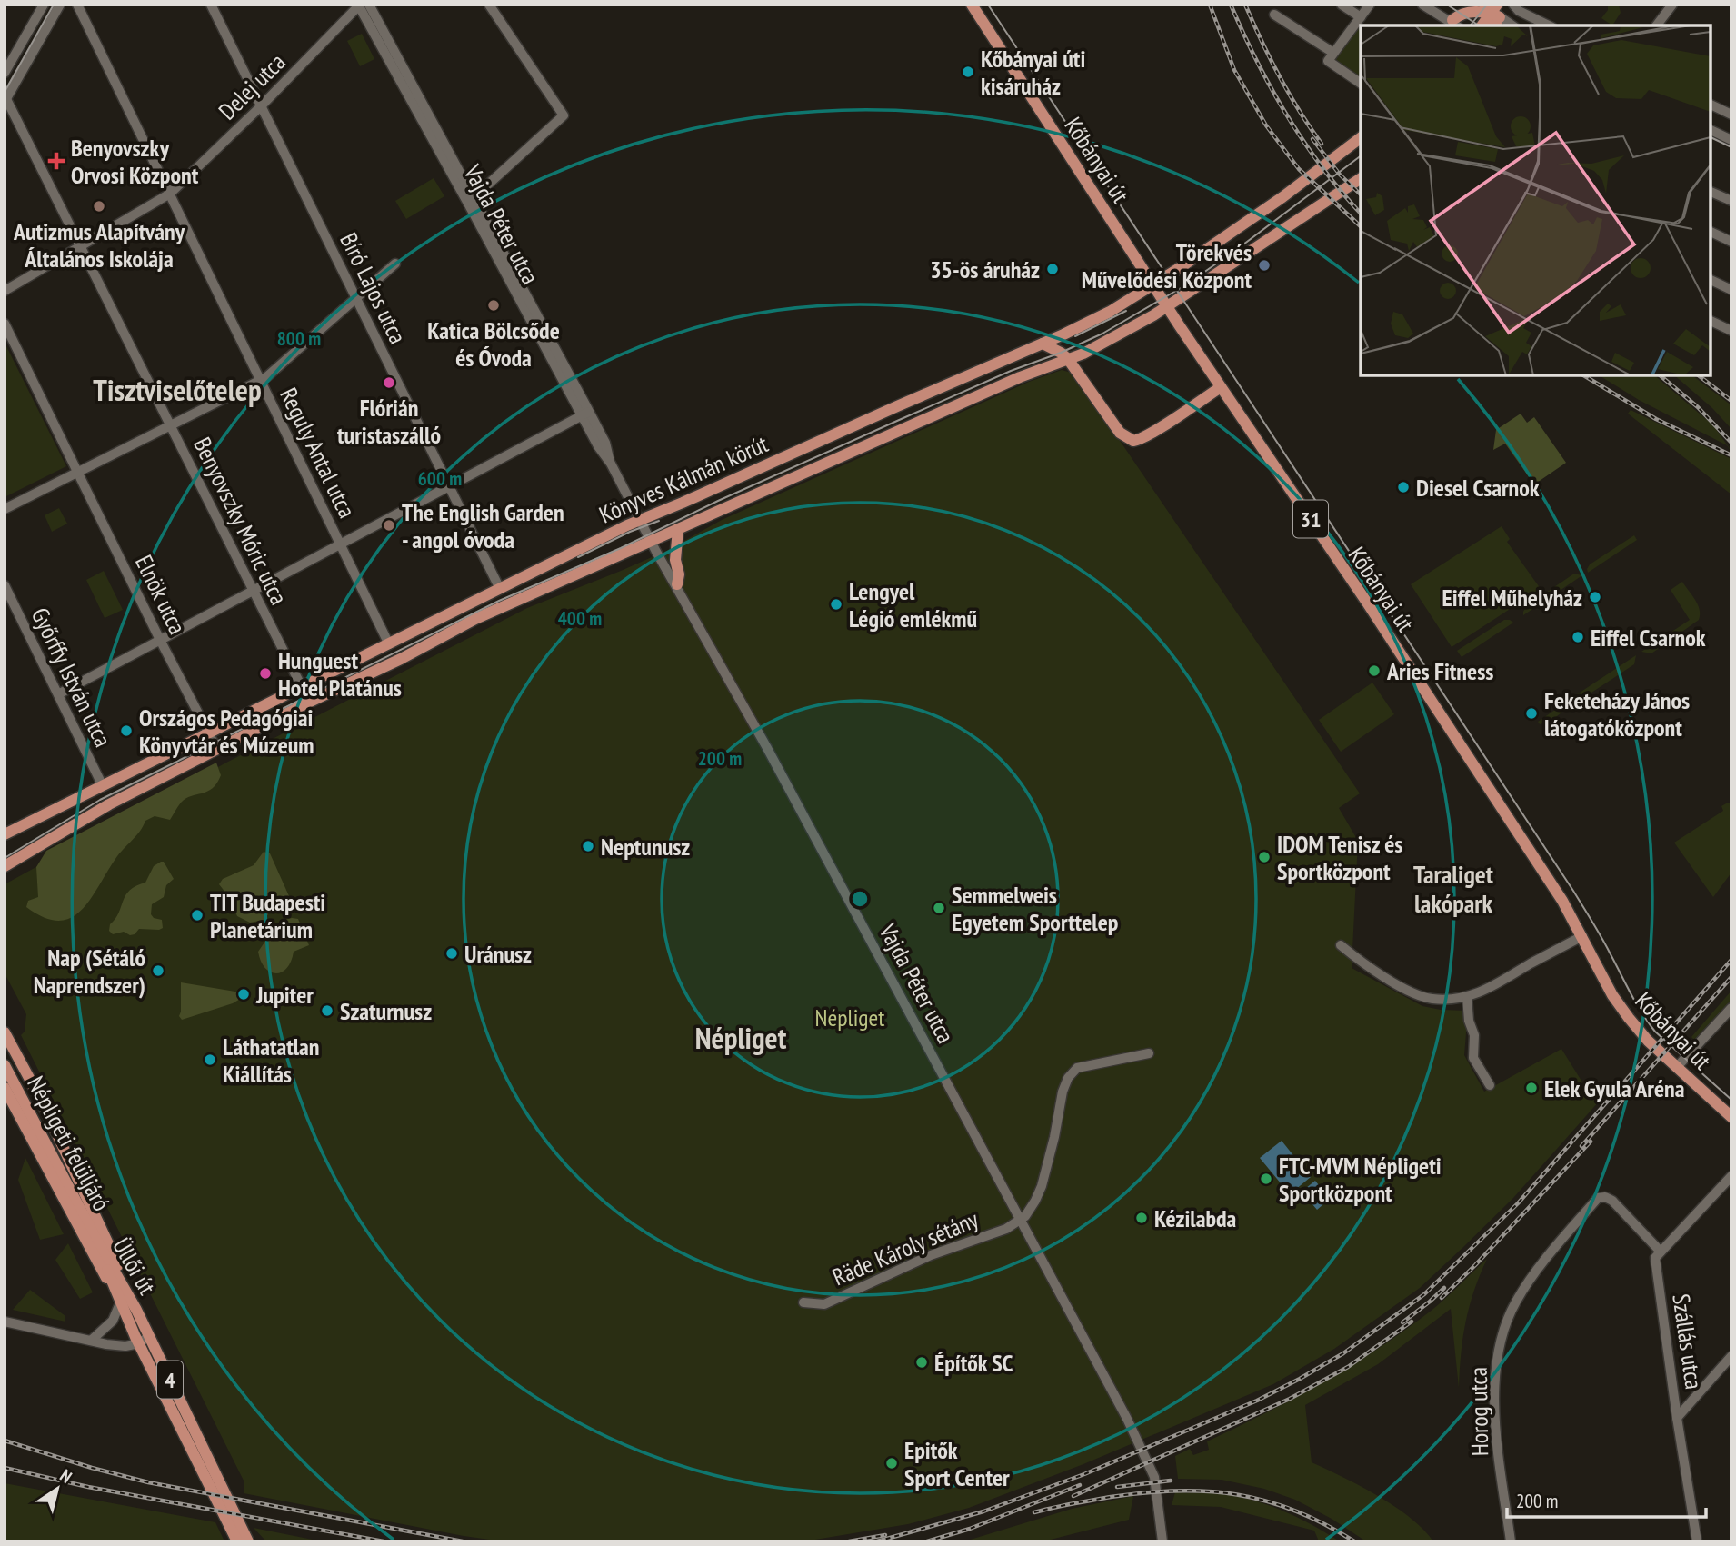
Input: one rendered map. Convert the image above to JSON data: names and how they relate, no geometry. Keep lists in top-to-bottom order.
{
  "streets": {
    "main road": [
      "Kőbányai út",
      "Könyves Kálmán körút",
      "31",
      "Népligeti felüljáró",
      "Üllői út",
      "4"
    ],
    "street": [
      "Delej utca",
      "Vajda Péter utca",
      "Bíró Lajos utca",
      "Reguly Antal utca",
      "Benyovszky Móric utca",
      "Elnök utca",
      "Győrffy István utca",
      "Räde Károly sétány",
      "Szállás utca",
      "Horog utca"
    ]
  },
  "crossings": [
    ["Delej utca", "Vajda Péter utca"],
    ["Delej utca", "Bíró Lajos utca"],
    ["Delej utca", "Reguly Antal utca"],
    ["Delej utca", "Benyovszky Móric utca"],
    ["Kőbányai út", "Könyves Kálmán körút"],
    ["Vajda Péter utca", "Könyves Kálmán körút"],
    ["Vajda Péter utca", "Räde Károly sétány"],
    ["Bíró Lajos utca", "Könyves Kálmán körút"],
    ["Reguly Antal utca", "Könyves Kálmán körút"],
    ["Könyves Kálmán körút", "Benyovszky Móric utca"],
    ["Könyves Kálmán körút", "Elnök utca"],
    ["Könyves Kálmán körút", "Győrffy István utca"],
    ["Népligeti felüljáró", "Üllői út"],
    ["Szállás utca", "Horog utca"]
  ],
  "districts": ["Tisztviselőtelep", "Taraliget lakópark", "Népliget"],
  "parks": ["Népliget"],
  "places": {
    "other": [
      "Kőbányai úti kisáruház",
      "Autizmus Alapítvány Általános Iskolája",
      "Törekvés Művelődési Központ",
      "35-ös áruház",
      "Katica Bölcsőde és Óvoda",
      "Flórián turistaszálló",
      "Diesel Csarnok",
      "The English Garden - angol óvoda",
      "Eiffel Műhelyház",
      "Lengyel Légió emlékmű",
      "Eiffel Csarnok",
      "Aries Fitness",
      "Hunguest Hotel Platánus",
      "Feketeházy János látogatóközpont",
      "Országos Pedagógiai Könyvtár és Múzeum",
      "Neptunusz",
      "IDOM Tenisz és Sportközpont",
      "Semmelweis Egyetem Sporttelep",
      "TIT Budapesti Planetárium",
      "Uránusz",
      "Nap (Sétáló Naprendszer)",
      "Jupiter",
      "Szaturnusz",
      "Láthatatlan Kiállítás",
      "Elek Gyula Aréna",
      "FTC-MVM Népligeti Sportközpont",
      "Kézilabda",
      "Építők SC",
      "Epitők Sport Center"
    ],
    "health": ["Benyovszky Orvosi Központ"]
  },
  "scale_bar": "200 m",
  "north": "top right",
  "rings": [
    "800 m",
    "600 m",
    "400 m",
    "200 m"
  ]
}
